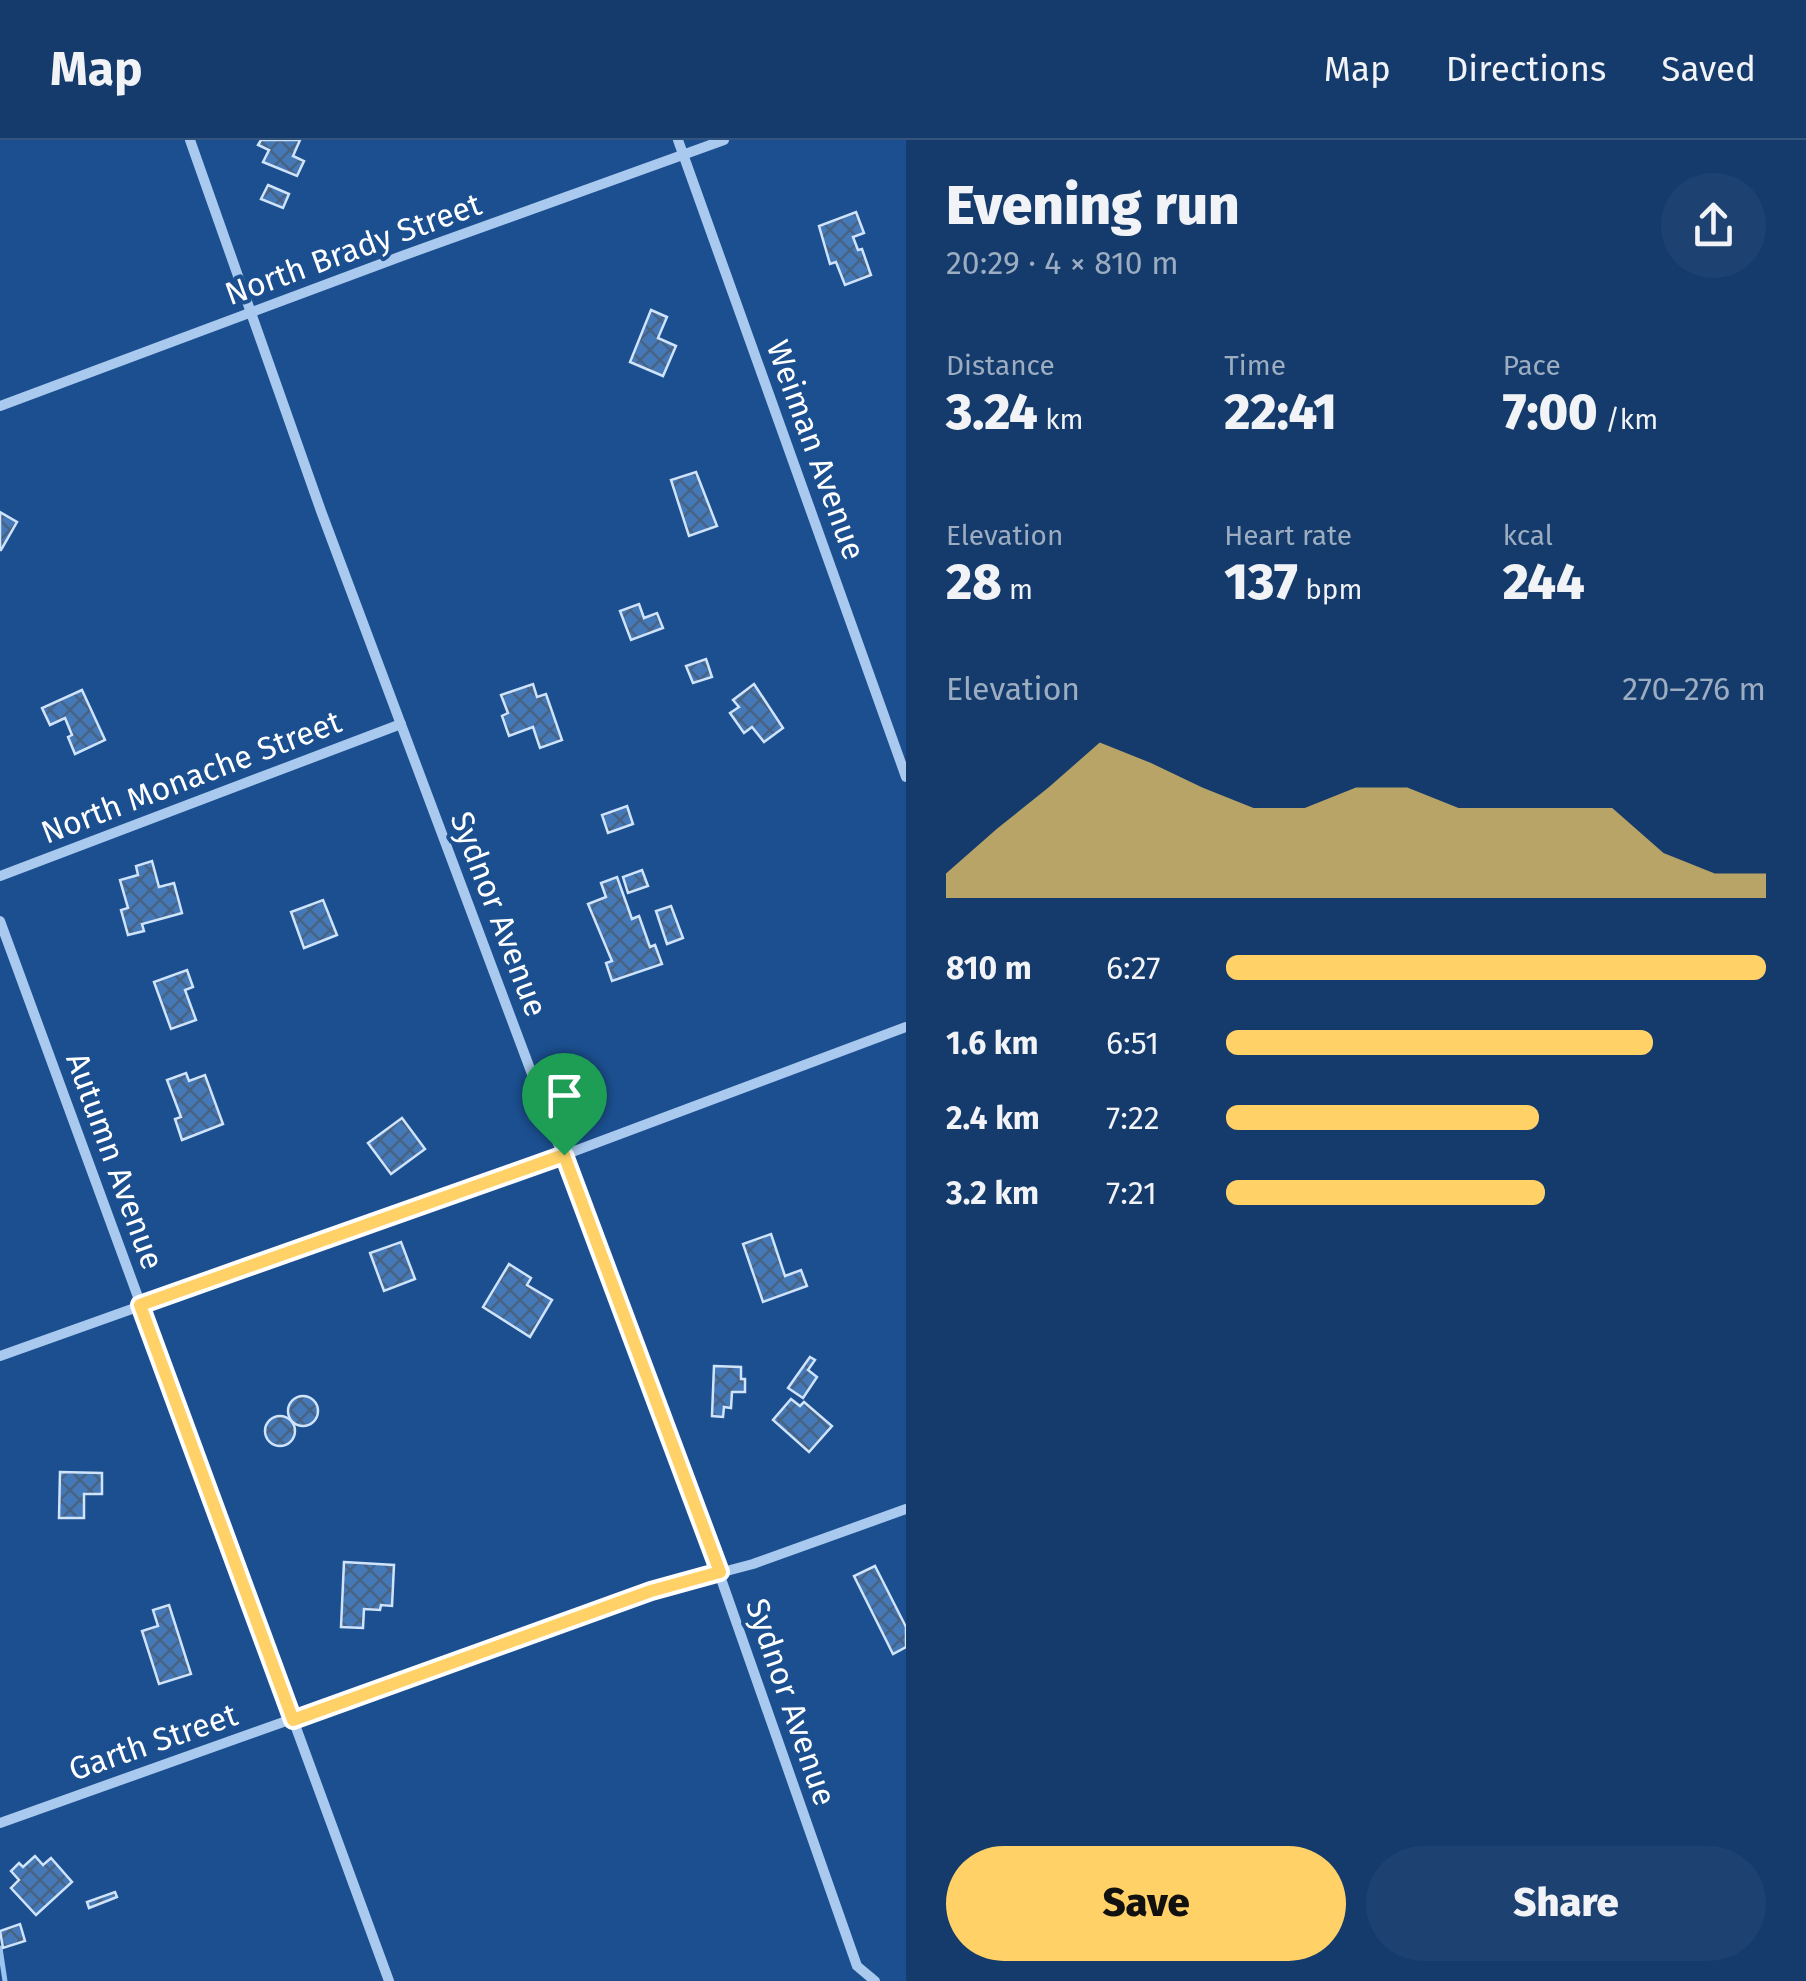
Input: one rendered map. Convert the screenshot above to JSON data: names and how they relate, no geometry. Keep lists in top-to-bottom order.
{
  "streets": {
    "street": [
      "North Brady Street",
      "Weiman Avenue",
      "North Monache Street",
      "Sydnor Avenue",
      "Autumn Avenue",
      "Garth Street"
    ]
  },
  "crossings": [
    ["North Brady Street", "Weiman Avenue"],
    ["North Brady Street", "Sydnor Avenue"],
    ["North Monache Street", "Sydnor Avenue"],
    ["Sydnor Avenue", "Garth Street"],
    ["Autumn Avenue", "Garth Street"]
  ],
  "page": {
    "header": "Map",
    "nav": ["Map", "Directions", "Saved"],
    "heading": ["Evening run", "20:29 · 4 × 810 m"],
    "stats": [
      ["Distance", "3.24 km"],
      ["Time", "22:41"],
      ["Pace", "7:00 /km"],
      ["Elevation", "28 m"],
      ["Heart rate", "137 bpm"],
      ["kcal", "244"]
    ],
    "chart": ["Elevation", "270–276 m"],
    "list": [
      {
        "name": "810 m",
        "note": "6:27"
      },
      {
        "name": "1.6 km",
        "note": "6:51"
      },
      {
        "name": "2.4 km",
        "note": "7:22"
      },
      {
        "name": "3.2 km",
        "note": "7:21"
      }
    ],
    "buttons": ["Save", "Share"]
  }
}
